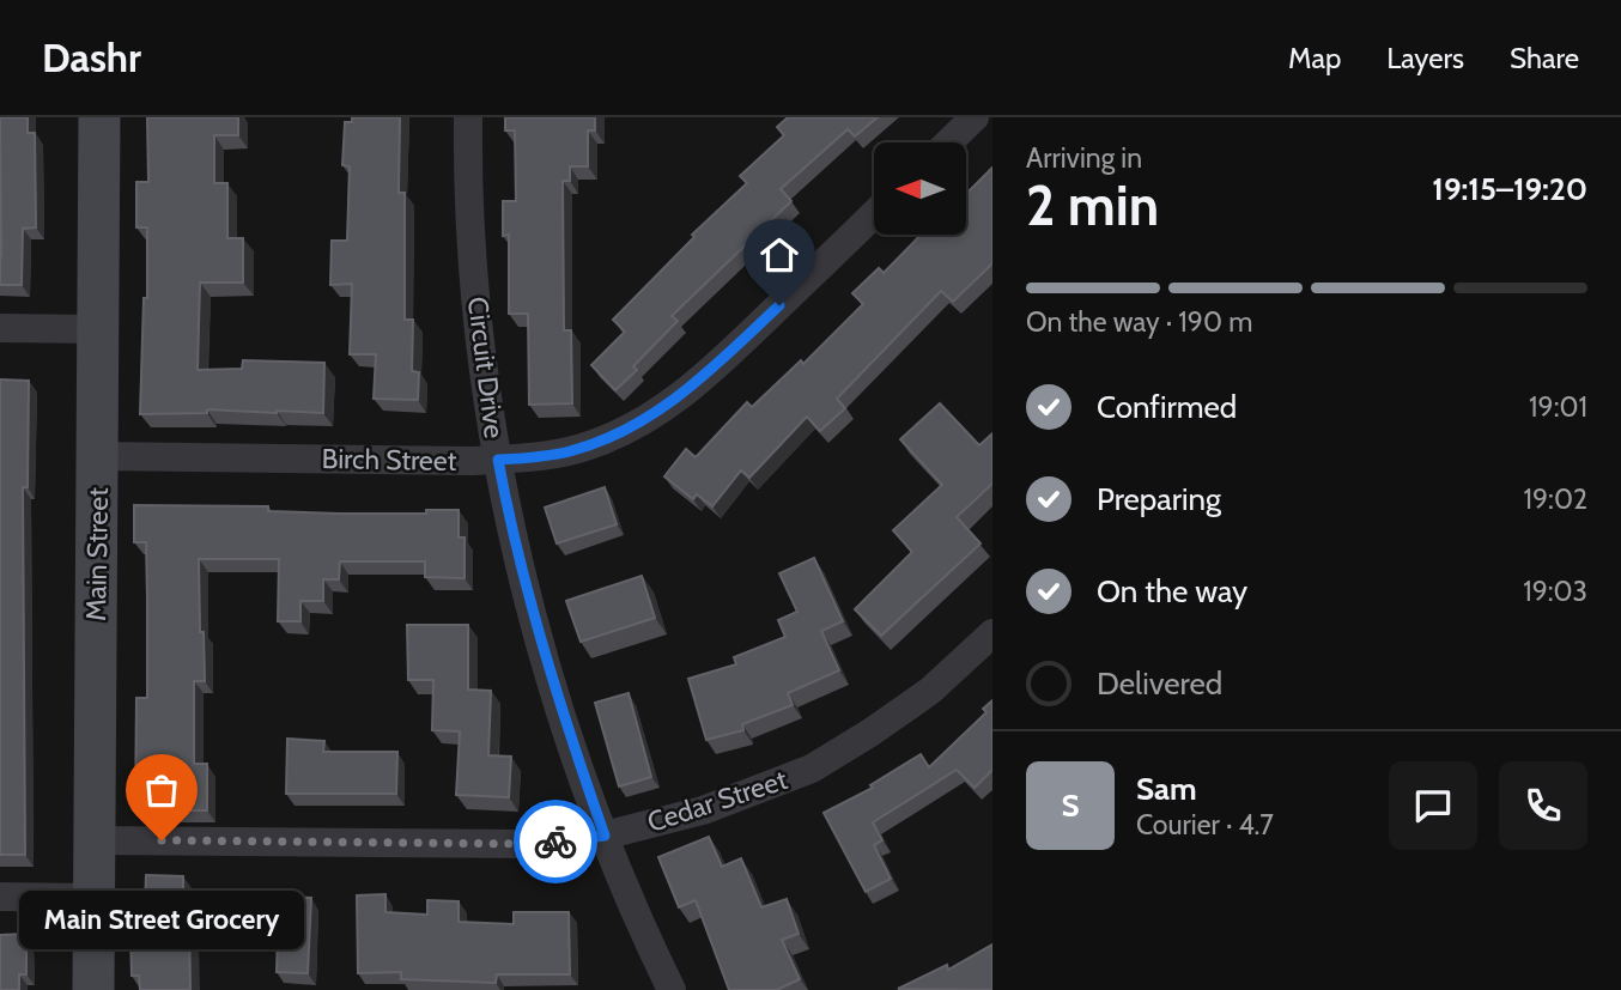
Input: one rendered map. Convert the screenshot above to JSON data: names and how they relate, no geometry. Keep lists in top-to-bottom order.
{
  "streets": {
    "street": [
      "Circuit Drive",
      "Birch Street",
      "Main Street",
      "Cedar Street"
    ]
  },
  "crossings": [
    ["Circuit Drive", "Birch Street"],
    ["Circuit Drive", "Cedar Street"],
    ["Birch Street", "Main Street"],
    ["Main Street", "Cedar Street"]
  ],
  "places": ["Main Street Grocery"],
  "north": "left",
  "page": {
    "header": "Dashr",
    "nav": ["Map", "Layers", "Share"],
    "heading": ["2 min", "Arriving in", "19:15–19:20"],
    "panel": ["Sam", "Courier · 4.7"],
    "bar": "On the way · 190 m",
    "list": [
      ["Confirmed", "19:01"],
      ["Preparing", "19:02"],
      ["On the way", "19:03"],
      "Delivered"
    ],
    "round": "S",
    "bubble": "Main Street Grocery"
  }
}
